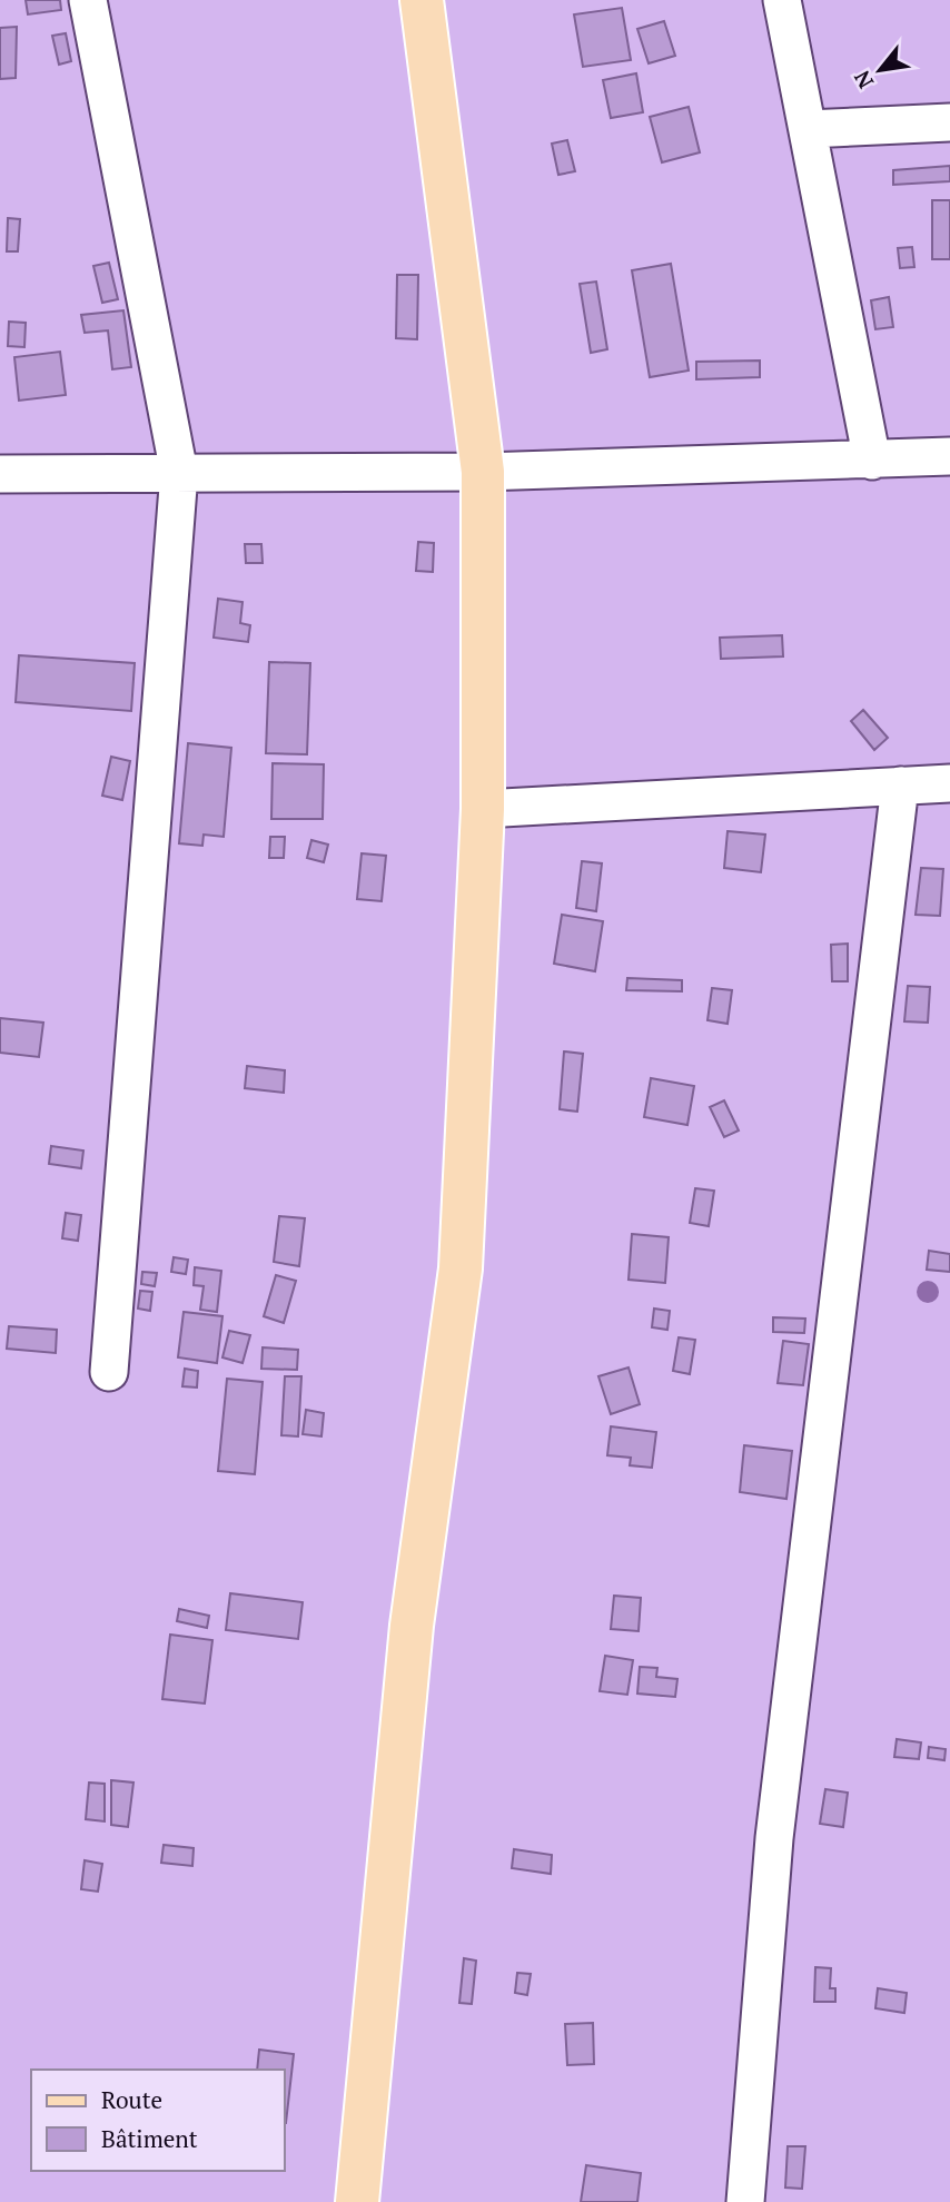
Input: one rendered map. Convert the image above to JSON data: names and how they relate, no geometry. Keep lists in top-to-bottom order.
{
  "legend": ["Route", "Bâtiment"],
  "north": "bottom left"
}
